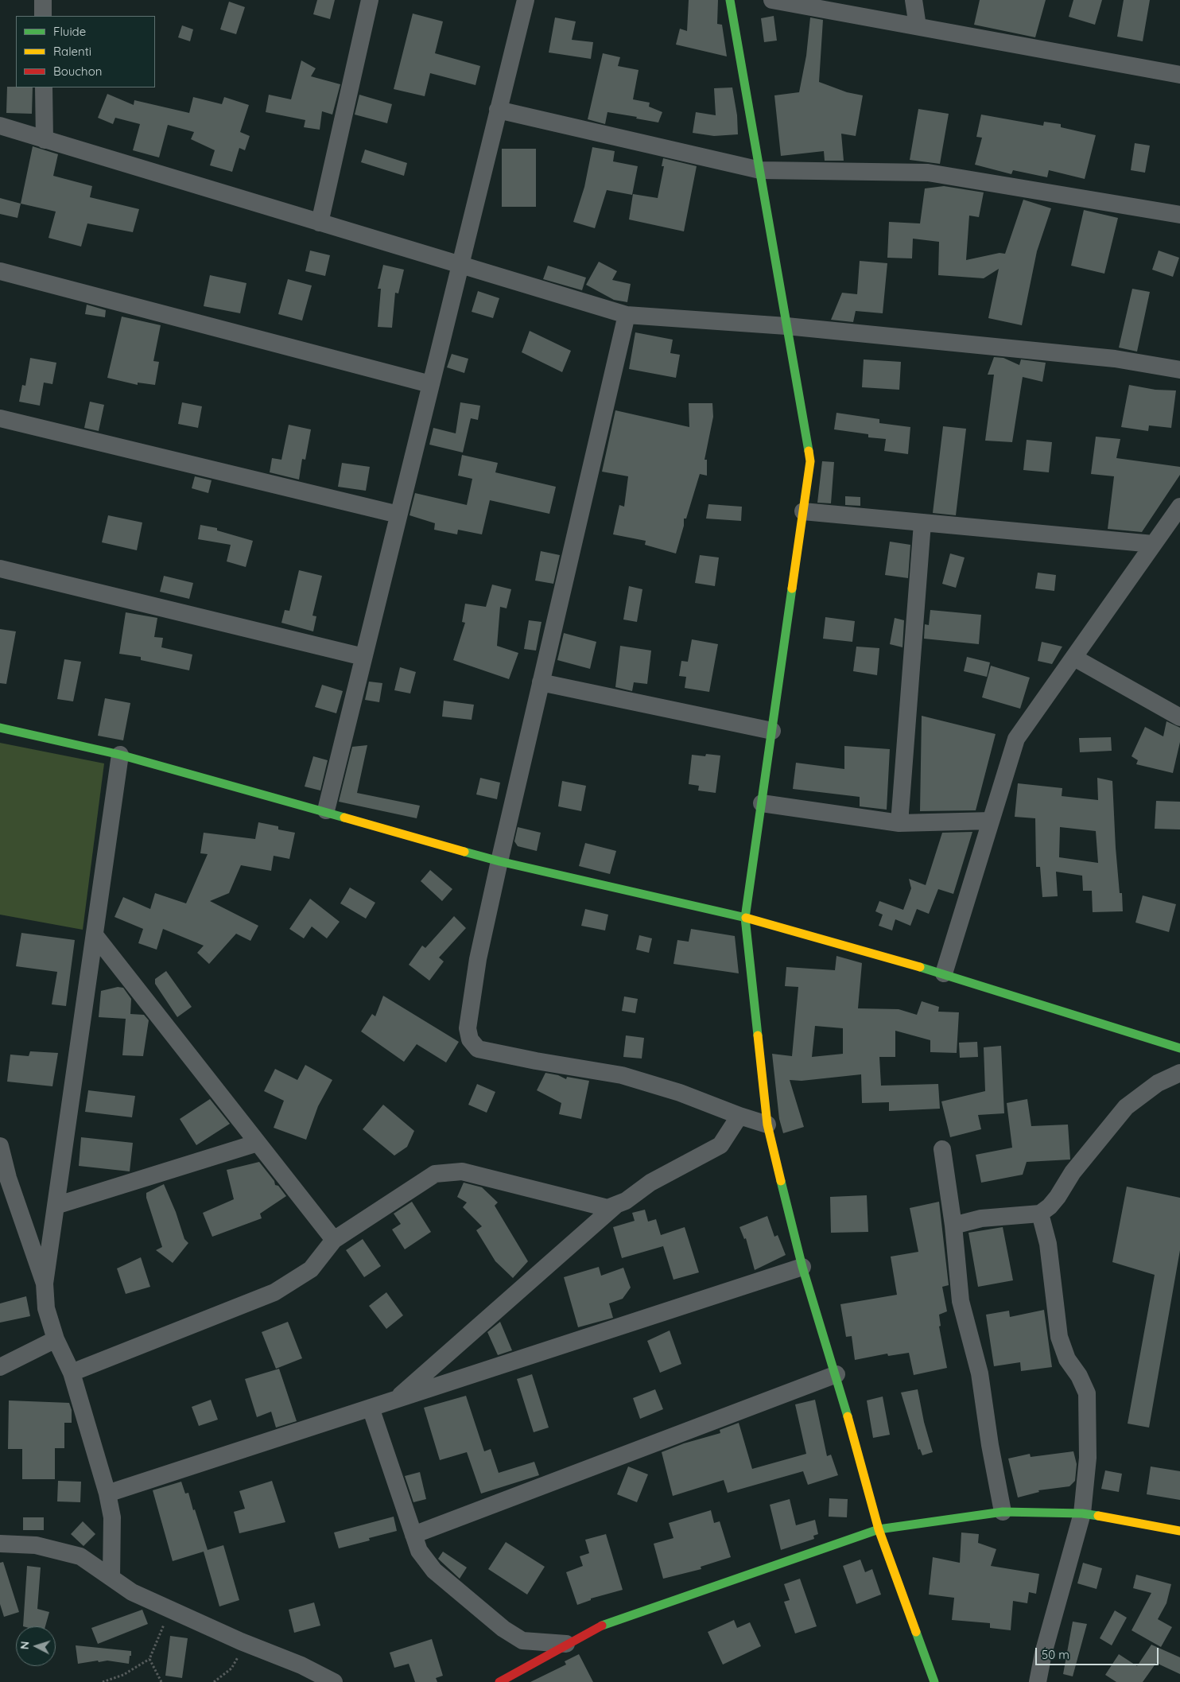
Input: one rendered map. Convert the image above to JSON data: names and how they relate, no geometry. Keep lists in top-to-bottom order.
{
  "legend": ["Fluide", "Ralenti", "Bouchon"],
  "scale_bar": "50 m",
  "north": "left"
}
